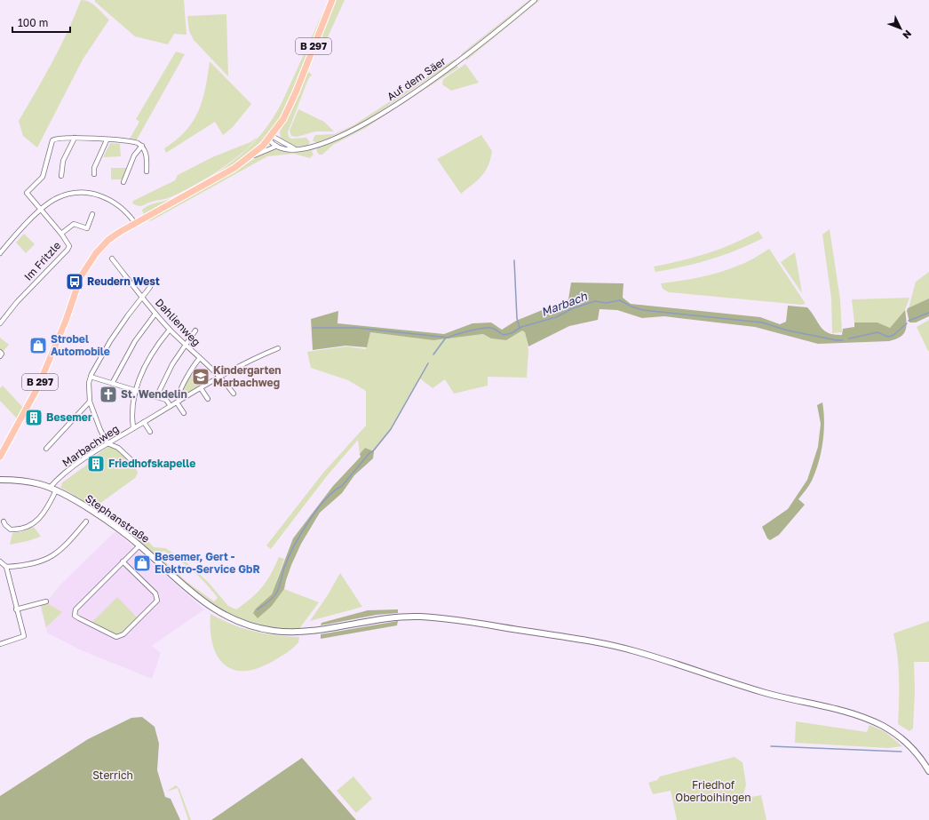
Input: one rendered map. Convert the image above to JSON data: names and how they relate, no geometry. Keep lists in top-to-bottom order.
{
  "streets": {
    "main road": ["B 297"],
    "street": [
      "Auf dem Säer",
      "Im Fritzle",
      "Dahlienweg",
      "Marbachweg",
      "Stephanstraße"
    ]
  },
  "crossings": [
    ["Dahlienweg", "Marbachweg"],
    ["Marbachweg", "Stephanstraße"]
  ],
  "water": ["Marbach"],
  "parks": ["Sterrich", "Friedhof Oberboihingen"],
  "places": {
    "bus stop": ["Reudern West"],
    "shop": ["Strobel Automobile", "Besemer, Gert - Elektro-Service GbR"],
    "school or university": ["Kindergarten Marbachweg"],
    "church": ["St. Wendelin"],
    "building": ["Besemer", "Friedhofskapelle"]
  },
  "scale_bar": "100 m",
  "north": "bottom right"
}
